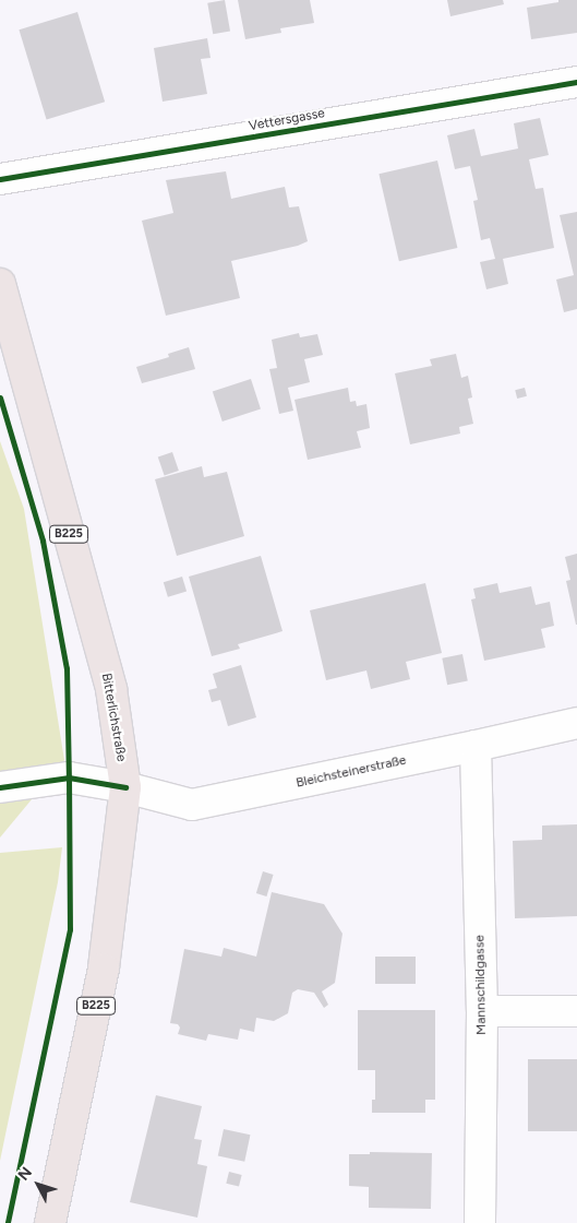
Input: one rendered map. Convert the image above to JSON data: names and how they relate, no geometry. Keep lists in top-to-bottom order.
{
  "streets": {
    "main road": ["B225", "Bitterlichstraße"],
    "street": ["Vettersgasse", "Bleichsteinerstraße", "Mannschildgasse"]
  },
  "crossings": [
    ["Bitterlichstraße", "Bleichsteinerstraße"],
    ["Bleichsteinerstraße", "Mannschildgasse"]
  ],
  "north": "top left"
}
